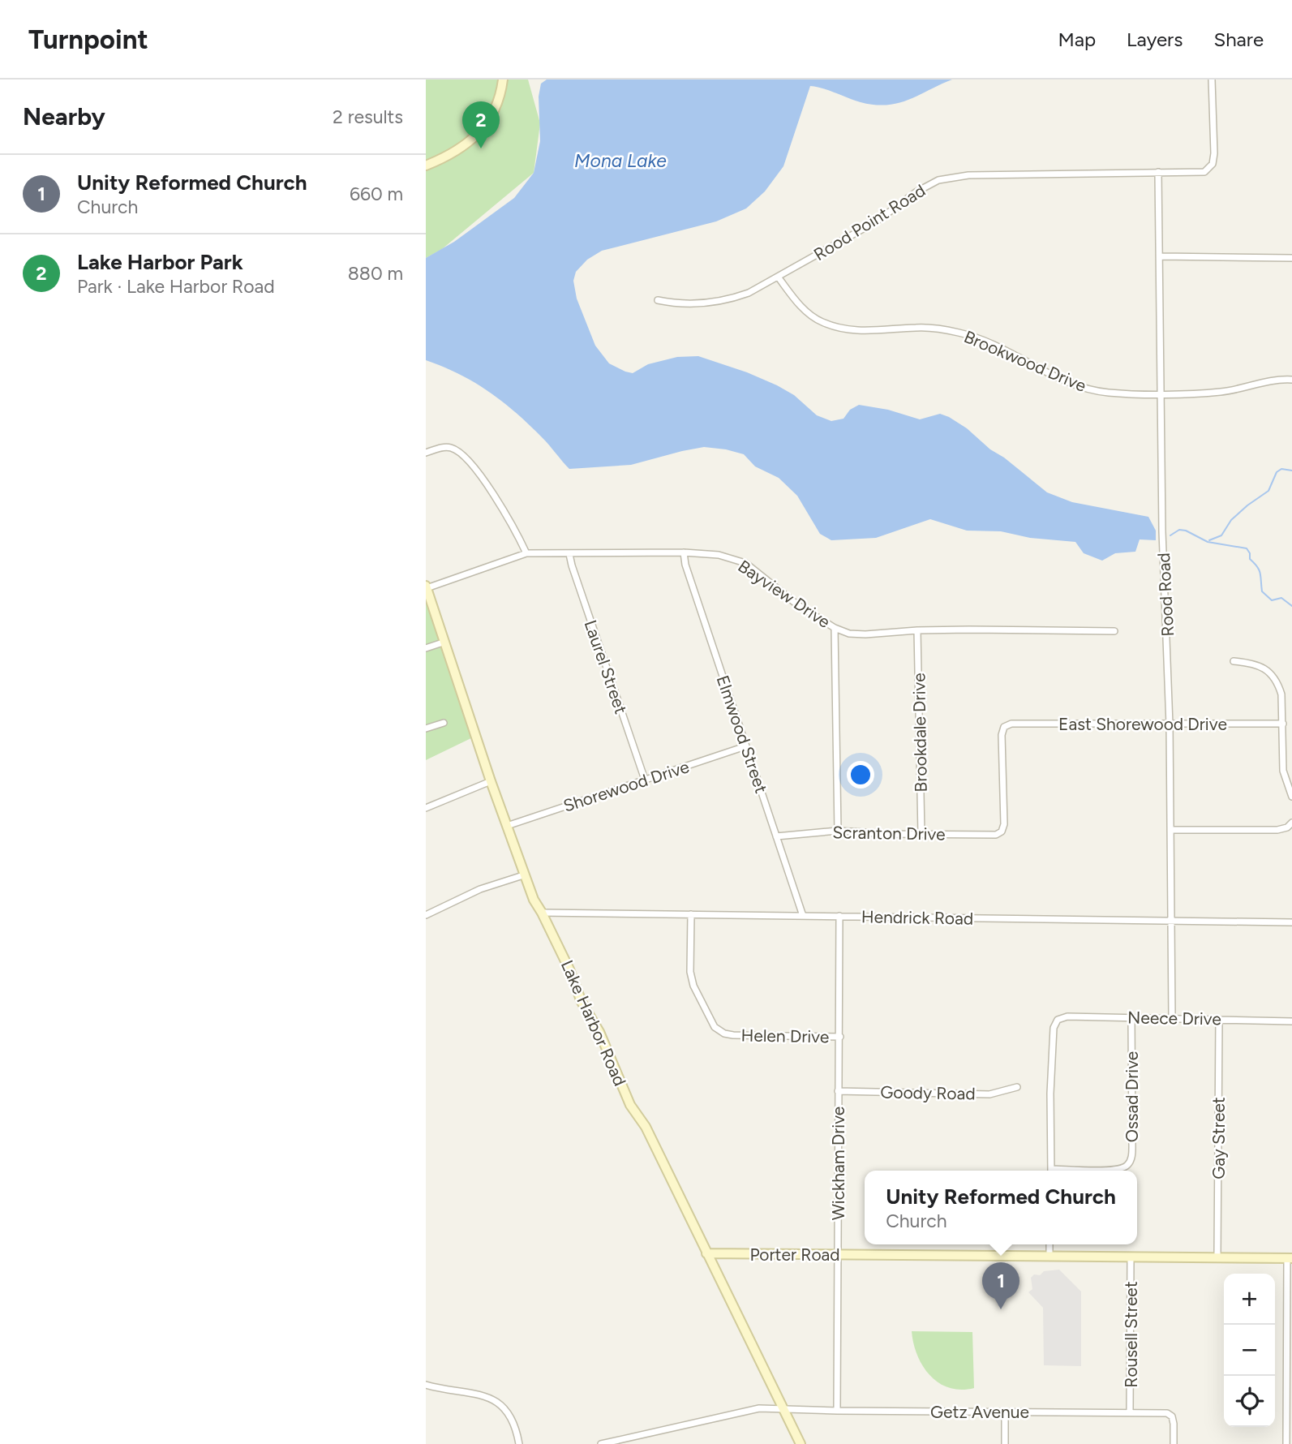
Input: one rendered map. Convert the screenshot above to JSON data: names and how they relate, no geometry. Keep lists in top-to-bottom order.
{
  "streets": {
    "street": [
      "Rood Point Road",
      "Brookwood Drive",
      "Bayview Drive",
      "Rood Road",
      "Laurel Street",
      "East Shorewood Drive",
      "Brookdale Drive",
      "Elmwood Street",
      "Shorewood Drive",
      "Scranton Drive",
      "Hendrick Road",
      "Neece Drive",
      "Lake Harbor Road",
      "Helen Drive",
      "Goody Road",
      "Ossad Drive",
      "Gay Street",
      "Wickham Drive",
      "Porter Road",
      "Rousell Street",
      "Getz Avenue"
    ]
  },
  "crossings": [
    ["Rood Point Road", "Brookwood Drive"],
    ["Rood Point Road", "Rood Road"],
    ["Brookwood Drive", "Rood Road"],
    ["Bayview Drive", "Laurel Street"],
    ["Bayview Drive", "Brookdale Drive"],
    ["Bayview Drive", "Elmwood Street"],
    ["Bayview Drive", "Lake Harbor Road"],
    ["Rood Road", "East Shorewood Drive"],
    ["Rood Road", "Hendrick Road"],
    ["Rood Road", "Neece Drive"],
    ["Laurel Street", "Shorewood Drive"],
    ["East Shorewood Drive", "Scranton Drive"],
    ["Brookdale Drive", "Scranton Drive"],
    ["Elmwood Street", "Shorewood Drive"],
    ["Elmwood Street", "Scranton Drive"],
    ["Elmwood Street", "Hendrick Road"],
    ["Shorewood Drive", "Lake Harbor Road"],
    ["Hendrick Road", "Lake Harbor Road"],
    ["Hendrick Road", "Helen Drive"],
    ["Hendrick Road", "Wickham Drive"],
    ["Neece Drive", "Ossad Drive"],
    ["Neece Drive", "Gay Street"],
    ["Lake Harbor Road", "Porter Road"],
    ["Lake Harbor Road", "Getz Avenue"],
    ["Helen Drive", "Wickham Drive"],
    ["Goody Road", "Wickham Drive"],
    ["Gay Street", "Porter Road"],
    ["Wickham Drive", "Porter Road"],
    ["Wickham Drive", "Getz Avenue"],
    ["Porter Road", "Rousell Street"],
    ["Rousell Street", "Getz Avenue"]
  ],
  "water": ["Mona Lake"],
  "page": {
    "header": "Turnpoint",
    "nav": ["Map", "Layers", "Share"],
    "heading": ["Nearby", "2 results"],
    "pins": ["2", "1"],
    "list": [
      {
        "mark": "1",
        "name": "Unity Reformed Church",
        "note": "Church",
        "value": "660 m"
      },
      {
        "mark": "2",
        "name": "Lake Harbor Park",
        "note": "Park · Lake Harbor Road",
        "value": "880 m"
      }
    ],
    "popup": ["Unity Reformed Church", "Church"],
    "map_buttons": ["+", "−"]
  }
}
